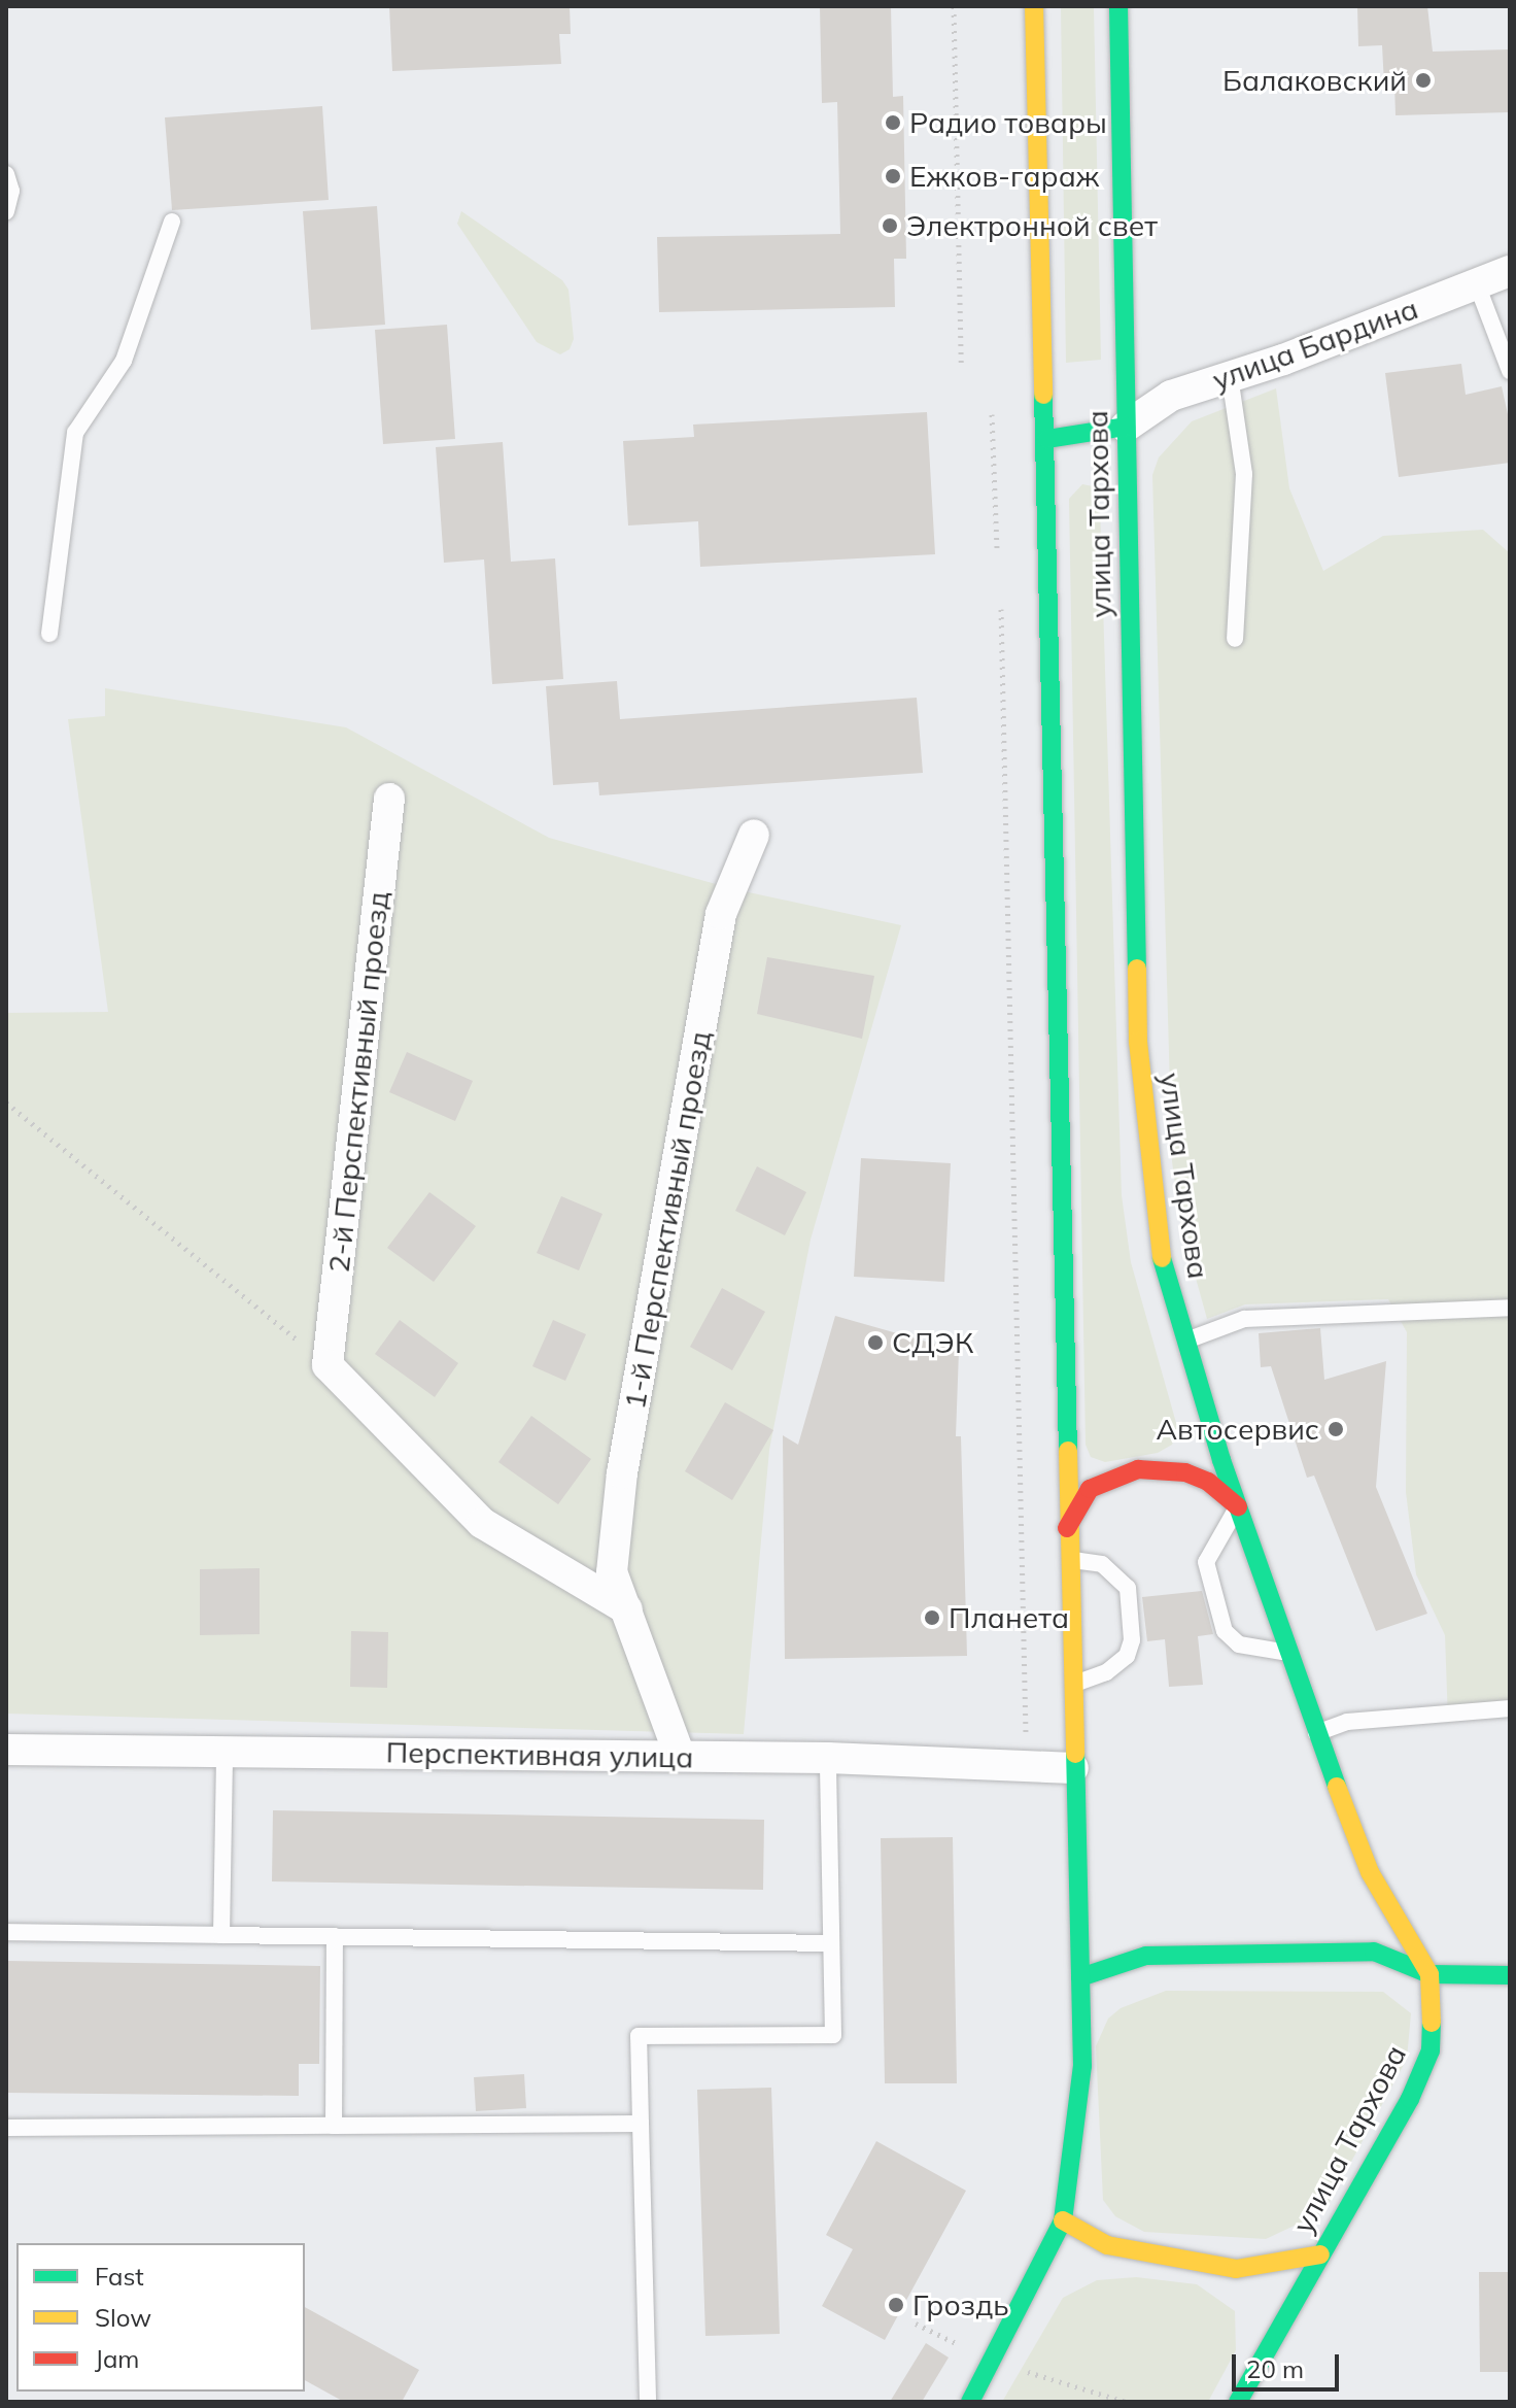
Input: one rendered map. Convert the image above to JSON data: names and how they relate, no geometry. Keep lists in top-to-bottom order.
{
  "streets": {
    "main road": ["улица Тархова"],
    "street": [
      "улица Бардина",
      "2-й Перспективный проезд",
      "1-й Перспективный проезд",
      "Перспективная улица"
    ]
  },
  "crossings": [
    ["улица Бардина", "улица Тархова"],
    ["улица Тархова", "Перспективная улица"],
    ["1-й Перспективный проезд", "Перспективная улица"]
  ],
  "places": [
    "Балаковский",
    "Радио товары",
    "Ежков-гараж",
    "Электронной свет",
    "СДЭК",
    "Автосервис",
    "Планета",
    "Гроздь"
  ],
  "legend": ["Fast", "Slow", "Jam"],
  "scale_bar": "20 m"
}
